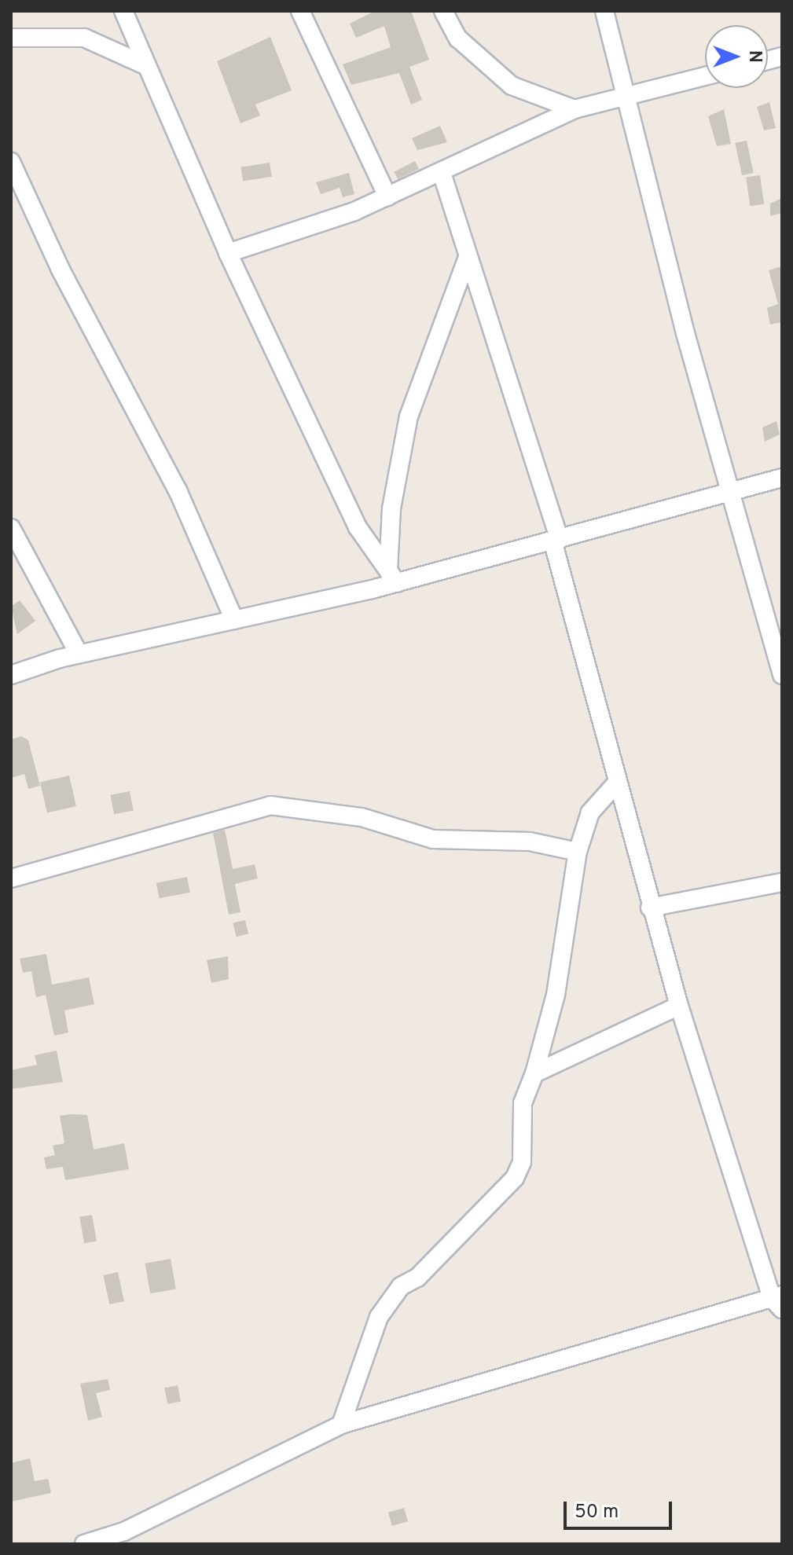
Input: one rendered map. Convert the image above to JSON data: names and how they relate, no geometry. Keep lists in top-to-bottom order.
{
  "scale_bar": "50 m",
  "north": "right"
}
